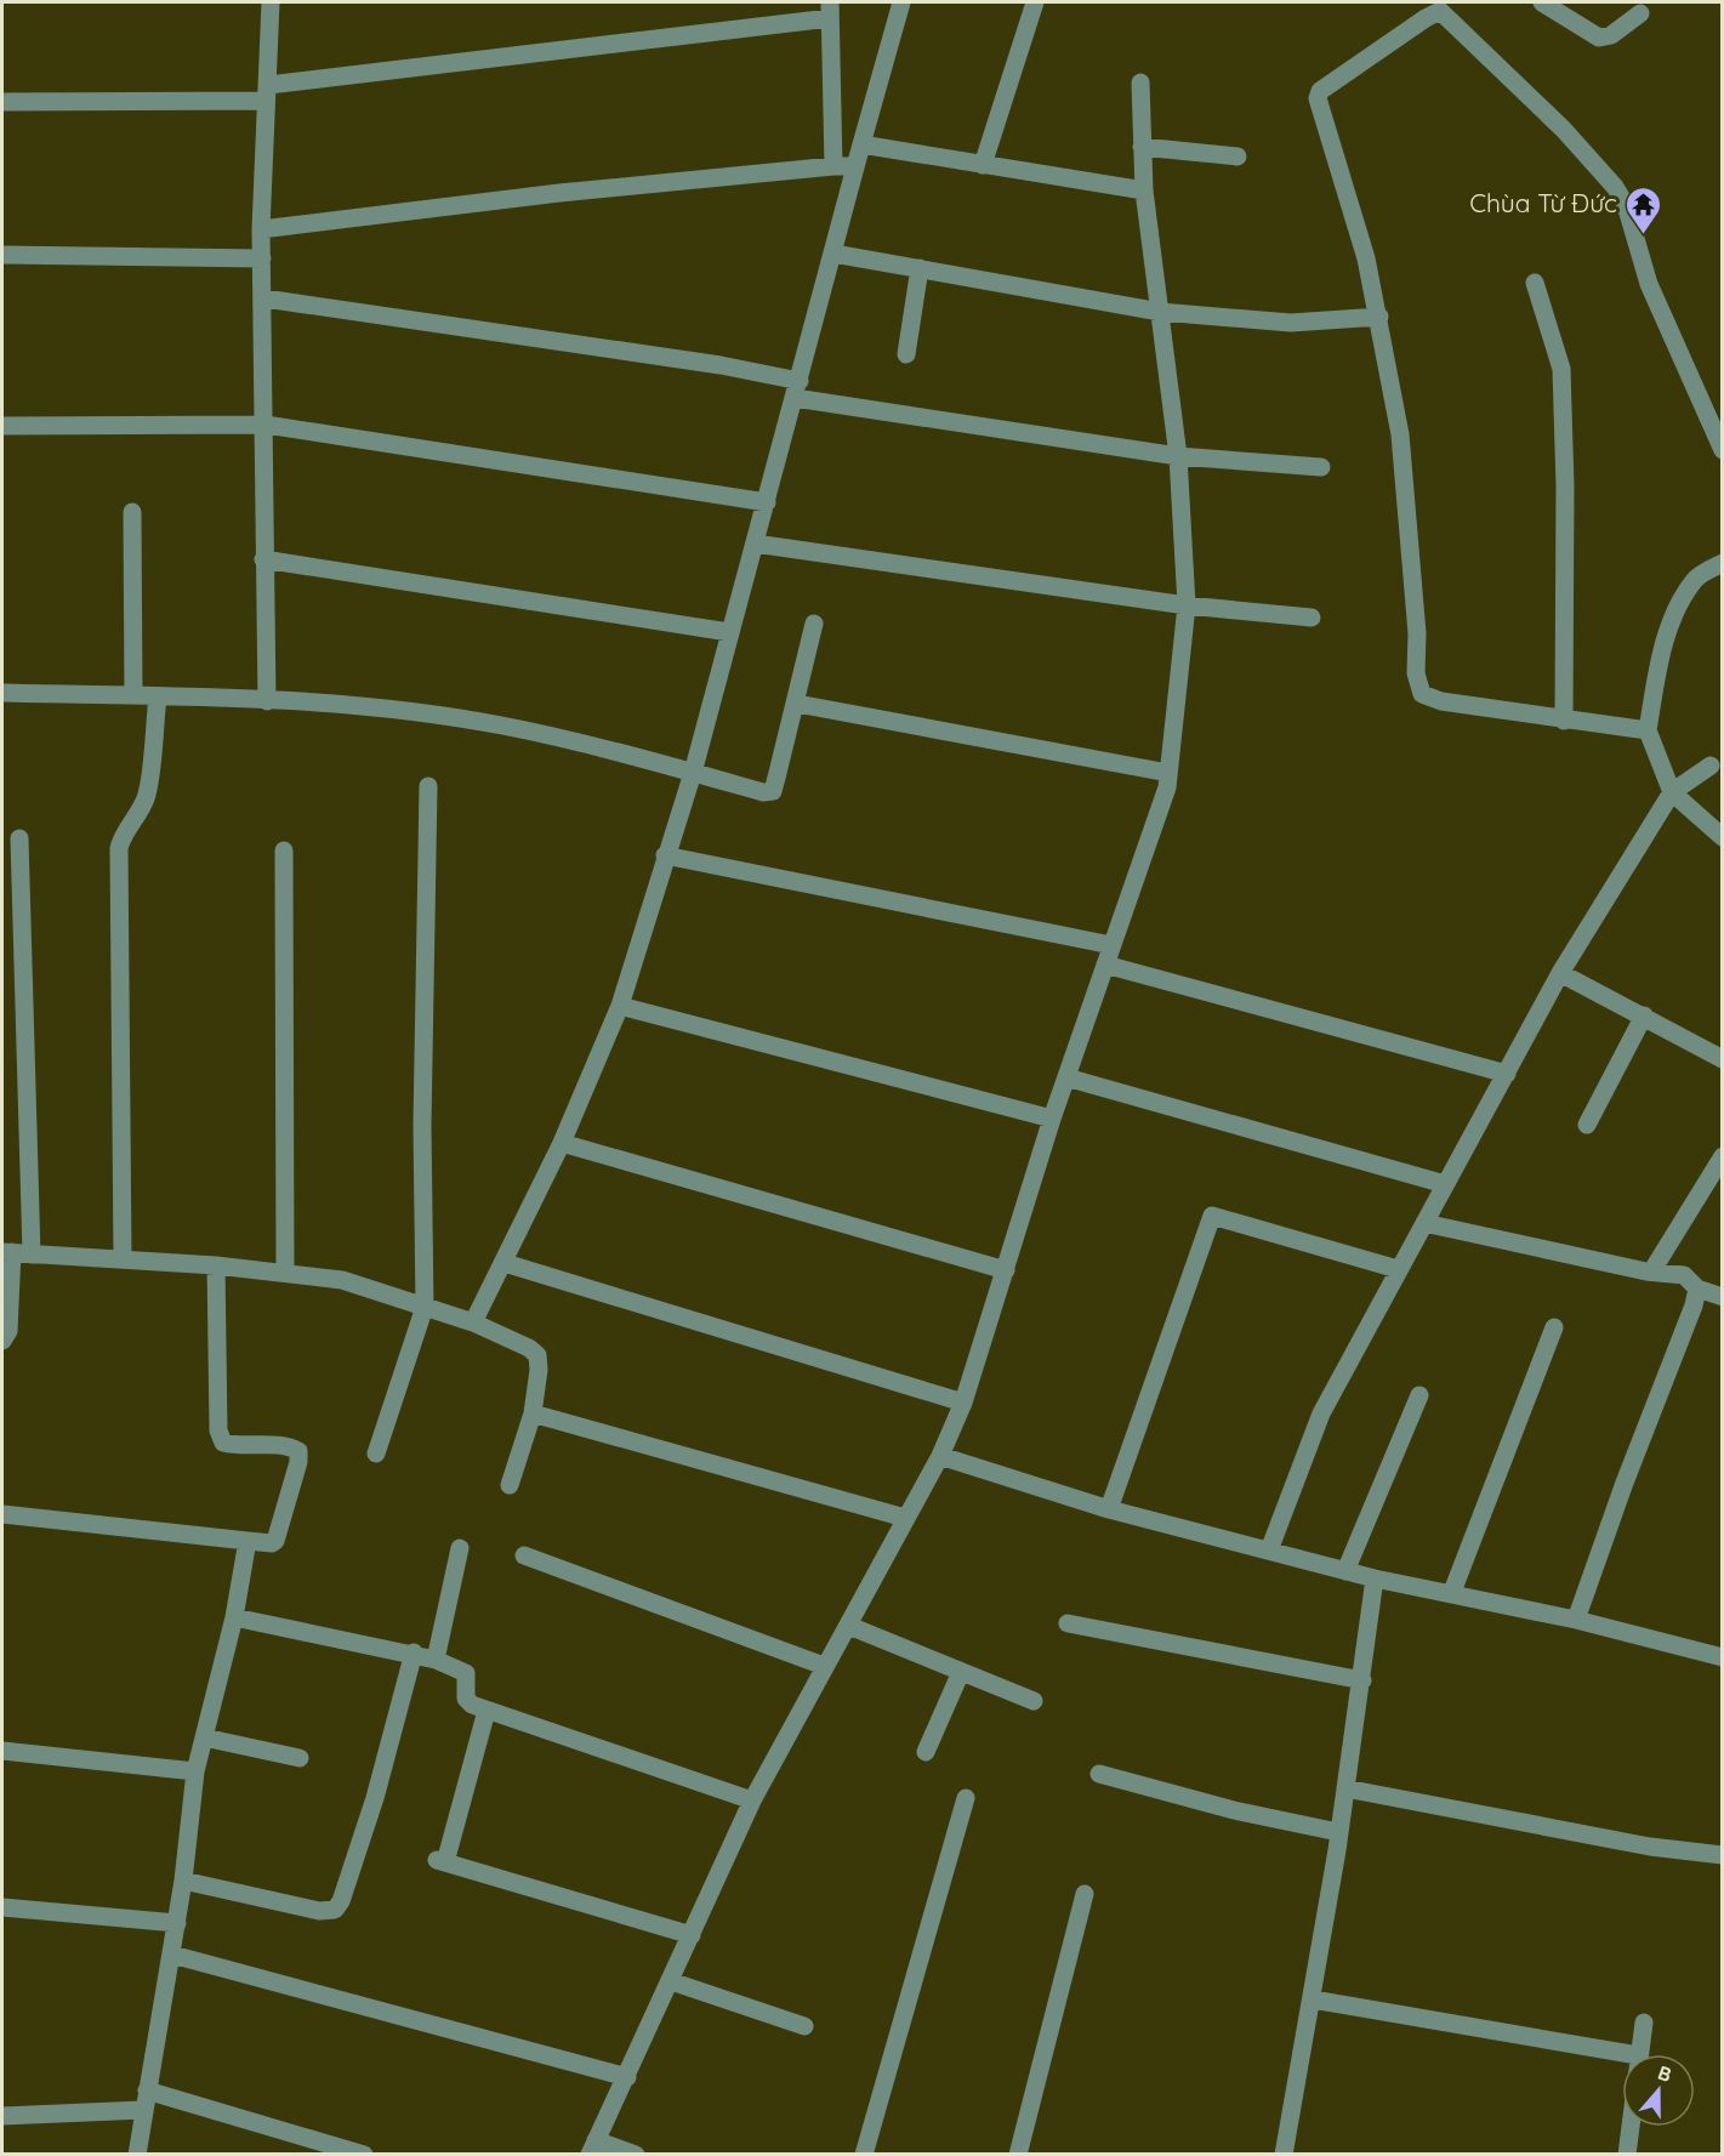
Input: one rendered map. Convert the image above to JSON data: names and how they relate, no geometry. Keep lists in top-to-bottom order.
{
  "places": {
    "temple": ["Chùa Từ Đức"]
  },
  "north": "top"
}
